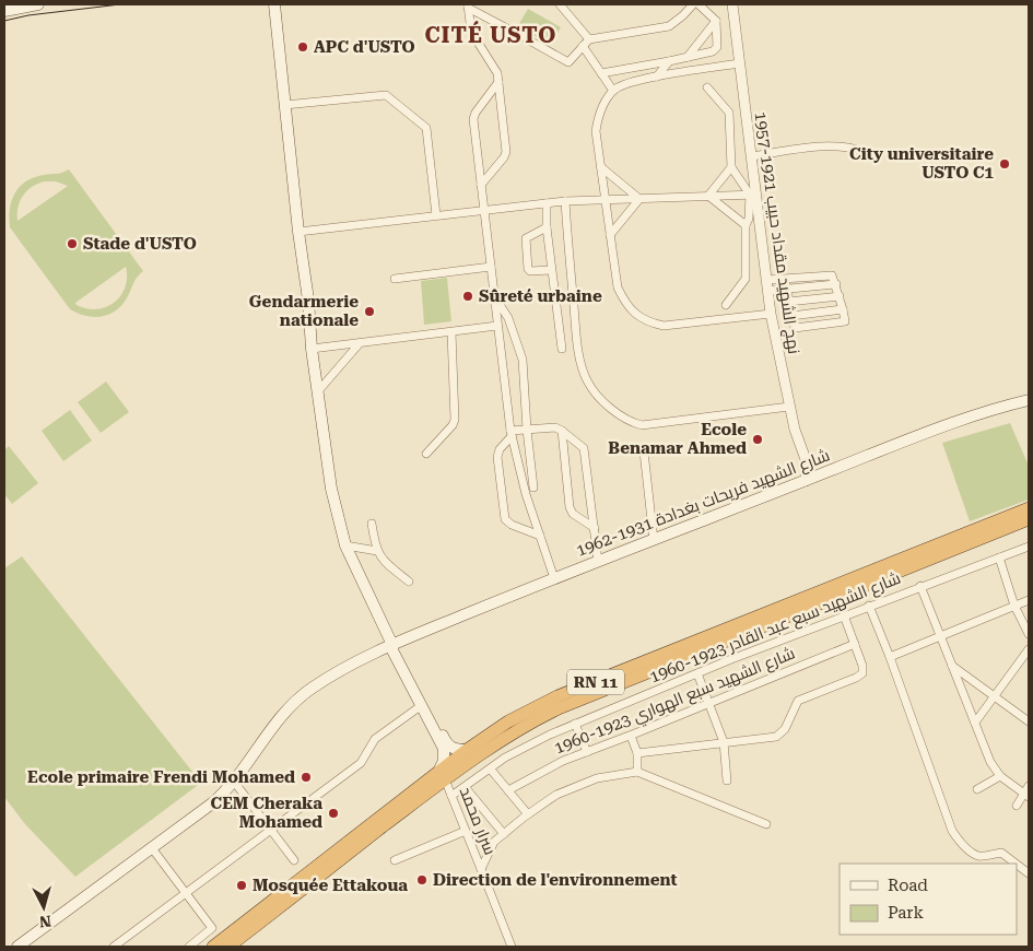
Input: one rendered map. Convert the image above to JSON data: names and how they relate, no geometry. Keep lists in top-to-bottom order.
{
  "streets": {
    "highway": ["RN 11"],
    "main road": ["شارع الشهيد فريحات بغدادة 1931-1962"],
    "street": [
      "نهج الشهيد مقداد حبيب 1921-1957",
      "شارع الشهيد سبع عبد القادر 1923-1960",
      "شارع الشهيد سبع الهواري 1923-1960",
      "سرار محمد"
    ]
  },
  "crossings": [
    ["شارع الشهيد سبع عبد القادر 1923-1960", "سرار محمد"],
    ["RN 11", "سرار محمد"]
  ],
  "districts": ["CITÉ USTO"],
  "places": [
    "APC d'USTO",
    "City universitaire USTO C1",
    "Stade d'USTO",
    "Sûreté urbaine",
    "Gendarmerie nationale",
    "Ecole Benamar Ahmed",
    "Ecole primaire Frendi Mohamed",
    "CEM Cheraka Mohamed",
    "Direction de l'environnement",
    "Mosquée Ettakoua"
  ],
  "legend": ["Road", "Park"],
  "north": "bottom"
}
